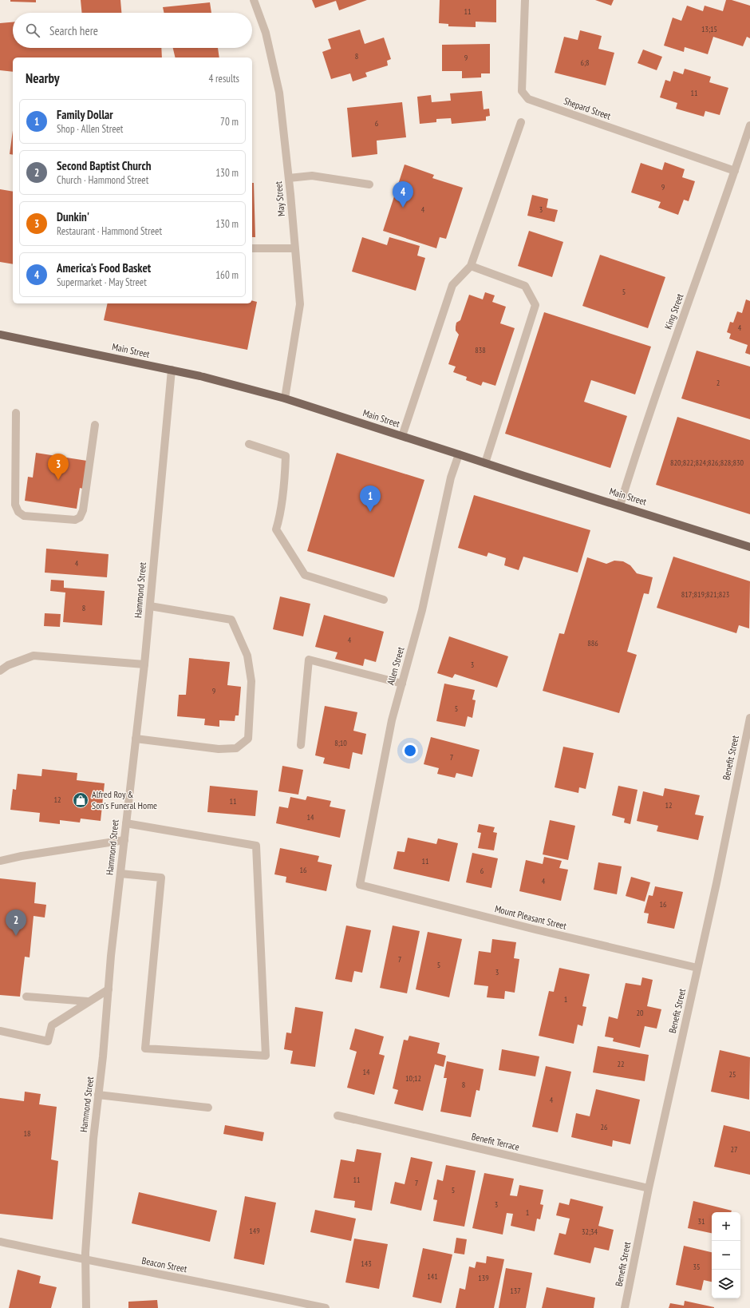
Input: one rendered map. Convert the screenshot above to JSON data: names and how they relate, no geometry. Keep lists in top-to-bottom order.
{
  "streets": {
    "main road": ["Main Street"],
    "street": [
      "Shepard Street",
      "May Street",
      "King Street",
      "Hammond Street",
      "Allen Street",
      "Benefit Street",
      "Mount Pleasant Street",
      "Benefit Terrace",
      "Beacon Street"
    ]
  },
  "crossings": [
    ["Shepard Street", "King Street"],
    ["May Street", "Main Street"],
    ["King Street", "Main Street"],
    ["Main Street", "Hammond Street"],
    ["Main Street", "Allen Street"],
    ["Hammond Street", "Beacon Street"],
    ["Allen Street", "Mount Pleasant Street"],
    ["Benefit Street", "Mount Pleasant Street"],
    ["Benefit Street", "Benefit Terrace"]
  ],
  "places": {
    "shop": ["Alfred Roy & Son's Funeral Home"]
  },
  "house_numbers": [
    "11",
    "13;15",
    "8",
    "9",
    "6;8",
    "11",
    "6",
    "9",
    "4",
    "3",
    "5",
    "4",
    "838",
    "2",
    "820;822;824;826;828;830",
    "4",
    "817;819;821;823",
    "8",
    "4",
    "886",
    "3",
    "9",
    "5",
    "8;10",
    "7",
    "12",
    "11",
    "12",
    "14",
    "11",
    "16",
    "6",
    "4",
    "16",
    "7",
    "5",
    "3",
    "1",
    "20",
    "22",
    "14",
    "25",
    "10;12",
    "8",
    "4",
    "26",
    "18",
    "27",
    "11",
    "7",
    "5",
    "3",
    "1",
    "31",
    "149",
    "32;34",
    "143",
    "35",
    "141",
    "139",
    "137"
  ],
  "page": {
    "search": "Search here",
    "heading": ["Nearby", "4 results"],
    "list": [
      {
        "mark": "1",
        "name": "Family Dollar",
        "note": "Shop · Allen Street",
        "value": "70 m"
      },
      {
        "mark": "2",
        "name": "Second Baptist Church",
        "note": "Church · Hammond Street",
        "value": "130 m"
      },
      {
        "mark": "3",
        "name": "Dunkin'",
        "note": "Restaurant · Hammond Street",
        "value": "130 m"
      },
      {
        "mark": "4",
        "name": "America's Food Basket",
        "note": "Supermarket · May Street",
        "value": "160 m"
      }
    ],
    "pins": [
      "4",
      "3",
      "1",
      "2"
    ],
    "map_buttons": ["+", "−"]
  }
}
